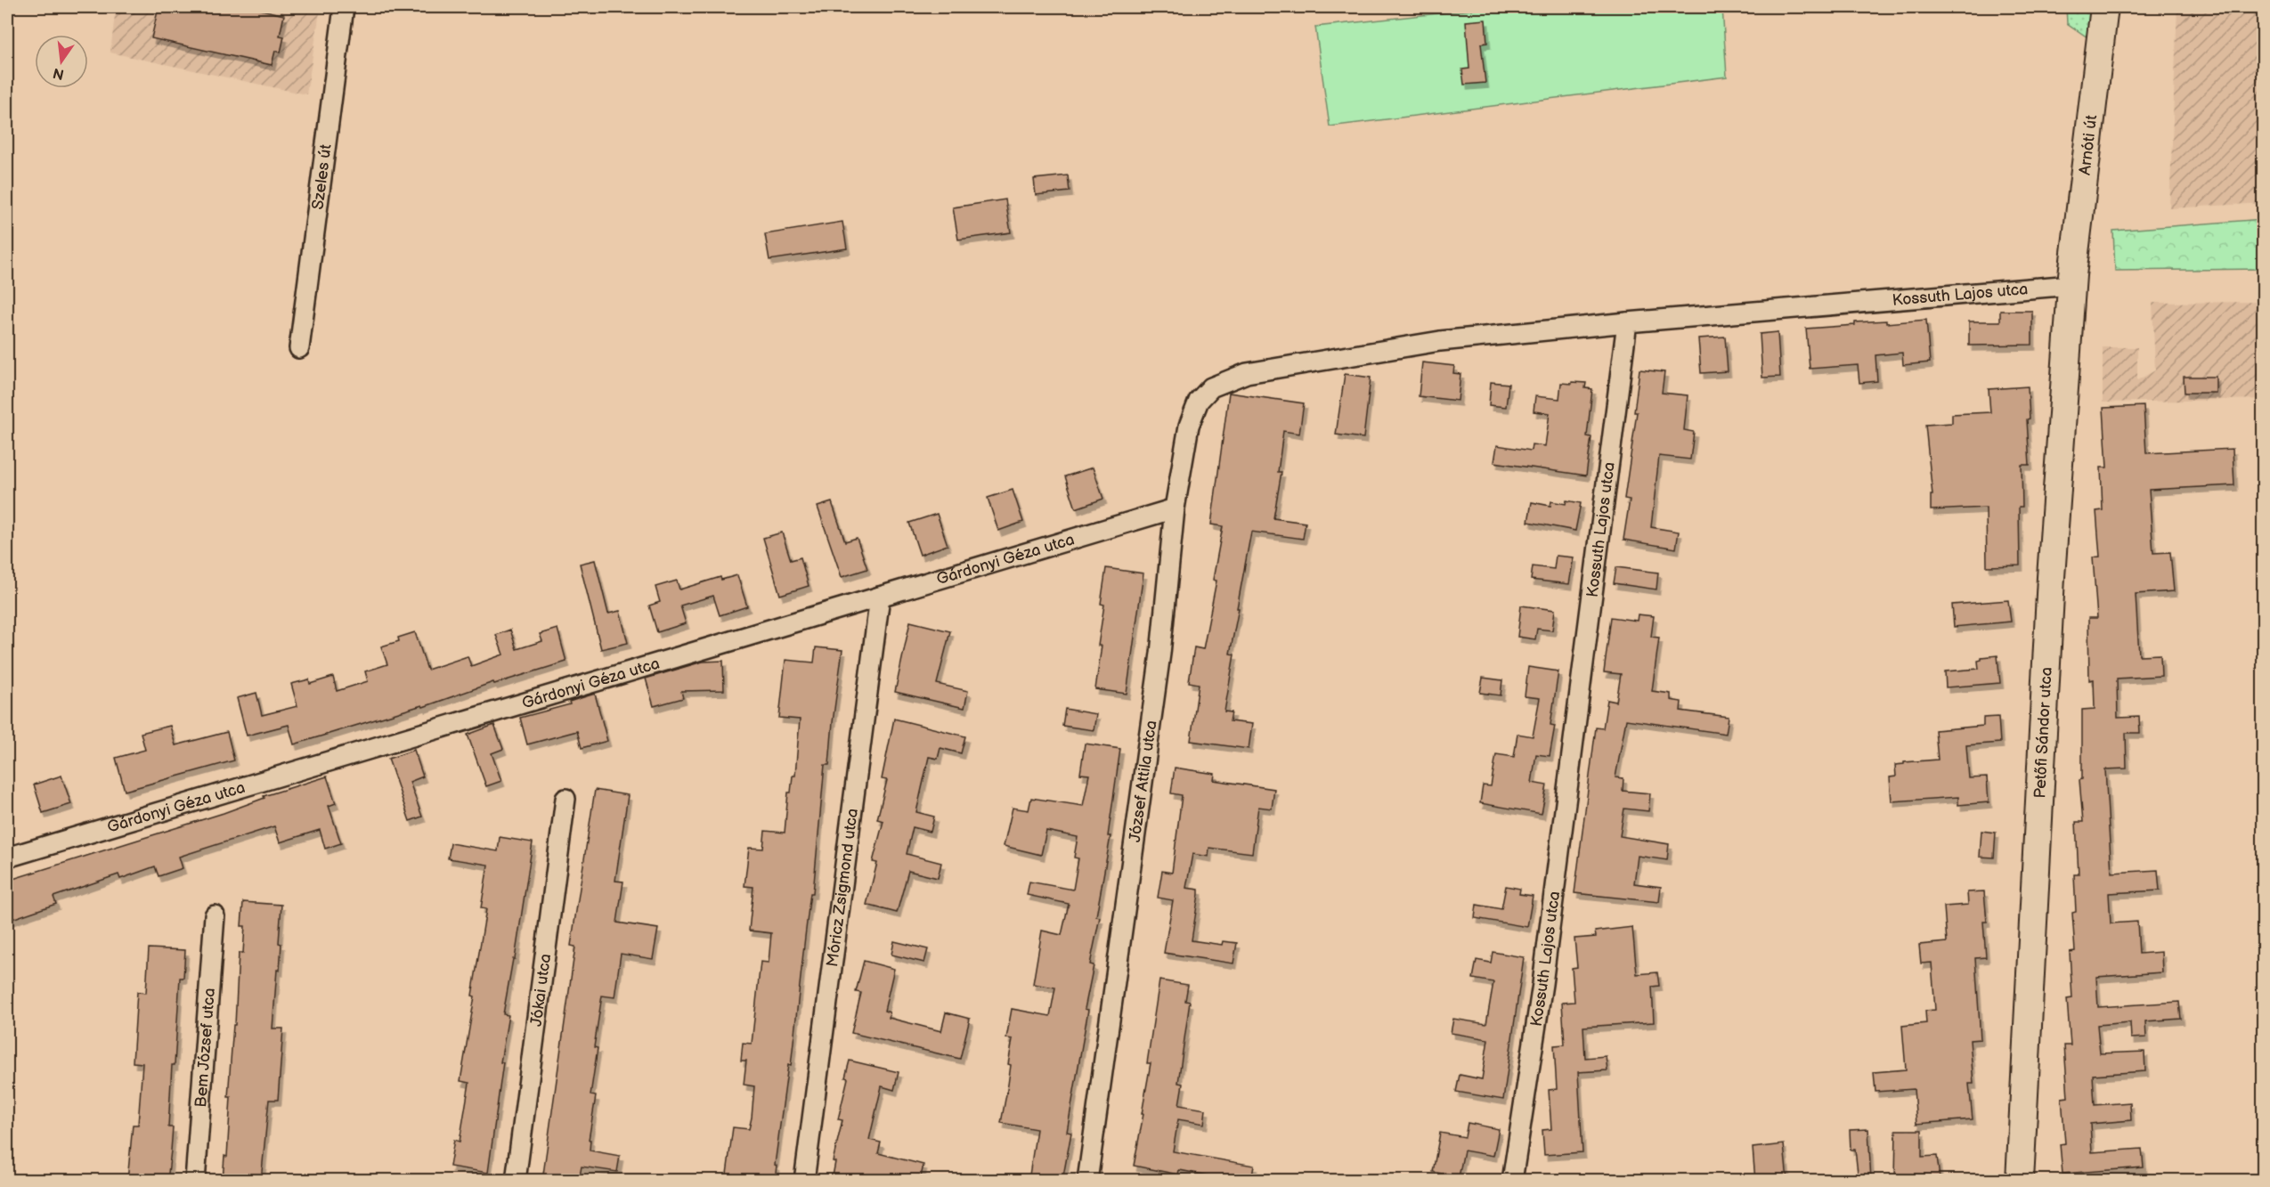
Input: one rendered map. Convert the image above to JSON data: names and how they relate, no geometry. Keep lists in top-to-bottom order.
{
  "streets": {
    "main road": ["Arnóti út", "Petőfi Sándor utca"],
    "street": [
      "Szeles út",
      "Kossuth Lajos utca",
      "Gárdonyi Géza utca",
      "József Attila utca",
      "Móricz Zsigmond utca",
      "Jókai utca",
      "Bem József utca"
    ]
  },
  "crossings": [
    ["Arnóti út", "Kossuth Lajos utca"],
    ["Arnóti út", "Petőfi Sándor utca"],
    ["Kossuth Lajos utca", "Petőfi Sándor utca"],
    ["Kossuth Lajos utca", "József Attila utca"],
    ["Gárdonyi Géza utca", "József Attila utca"],
    ["Gárdonyi Géza utca", "Móricz Zsigmond utca"]
  ],
  "north": "bottom"
}
